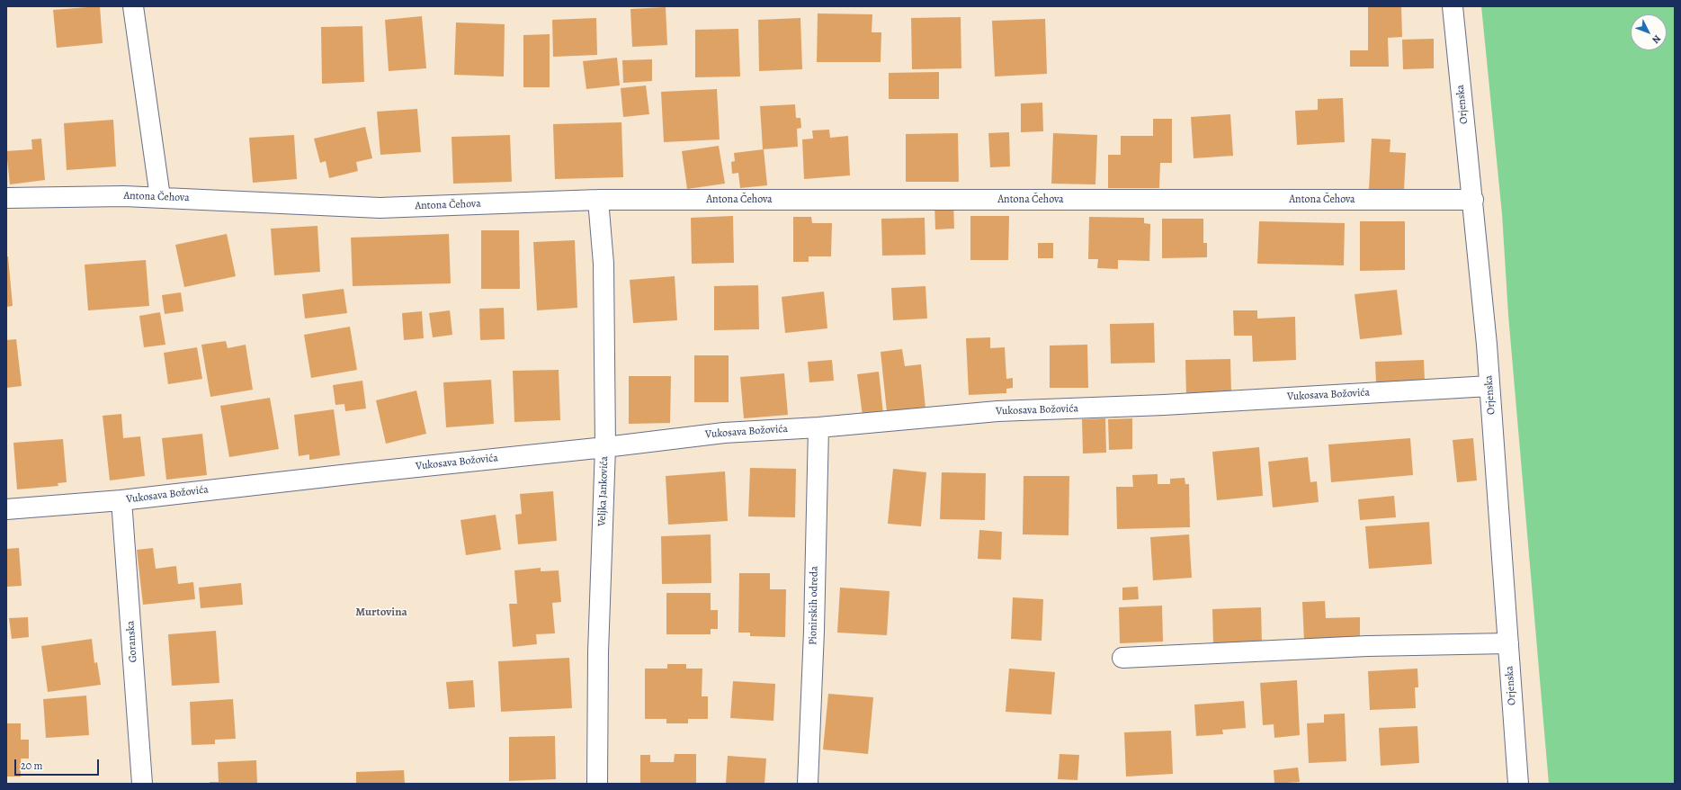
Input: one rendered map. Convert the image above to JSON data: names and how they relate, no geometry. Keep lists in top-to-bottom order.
{
  "streets": {
    "street": [
      "Orjenska",
      "Antona Čehova",
      "Vukosava Božovića",
      "Veljka Jankovića",
      "Pionirskih odreda",
      "Goranska"
    ]
  },
  "crossings": [
    ["Orjenska", "Antona Čehova"],
    ["Orjenska", "Vukosava Božovića"],
    ["Antona Čehova", "Veljka Jankovića"],
    ["Vukosava Božovića", "Veljka Jankovića"],
    ["Vukosava Božovića", "Pionirskih odreda"],
    ["Vukosava Božovića", "Goranska"]
  ],
  "districts": ["Murtovina"],
  "scale_bar": "20 m",
  "north": "bottom right"
}
